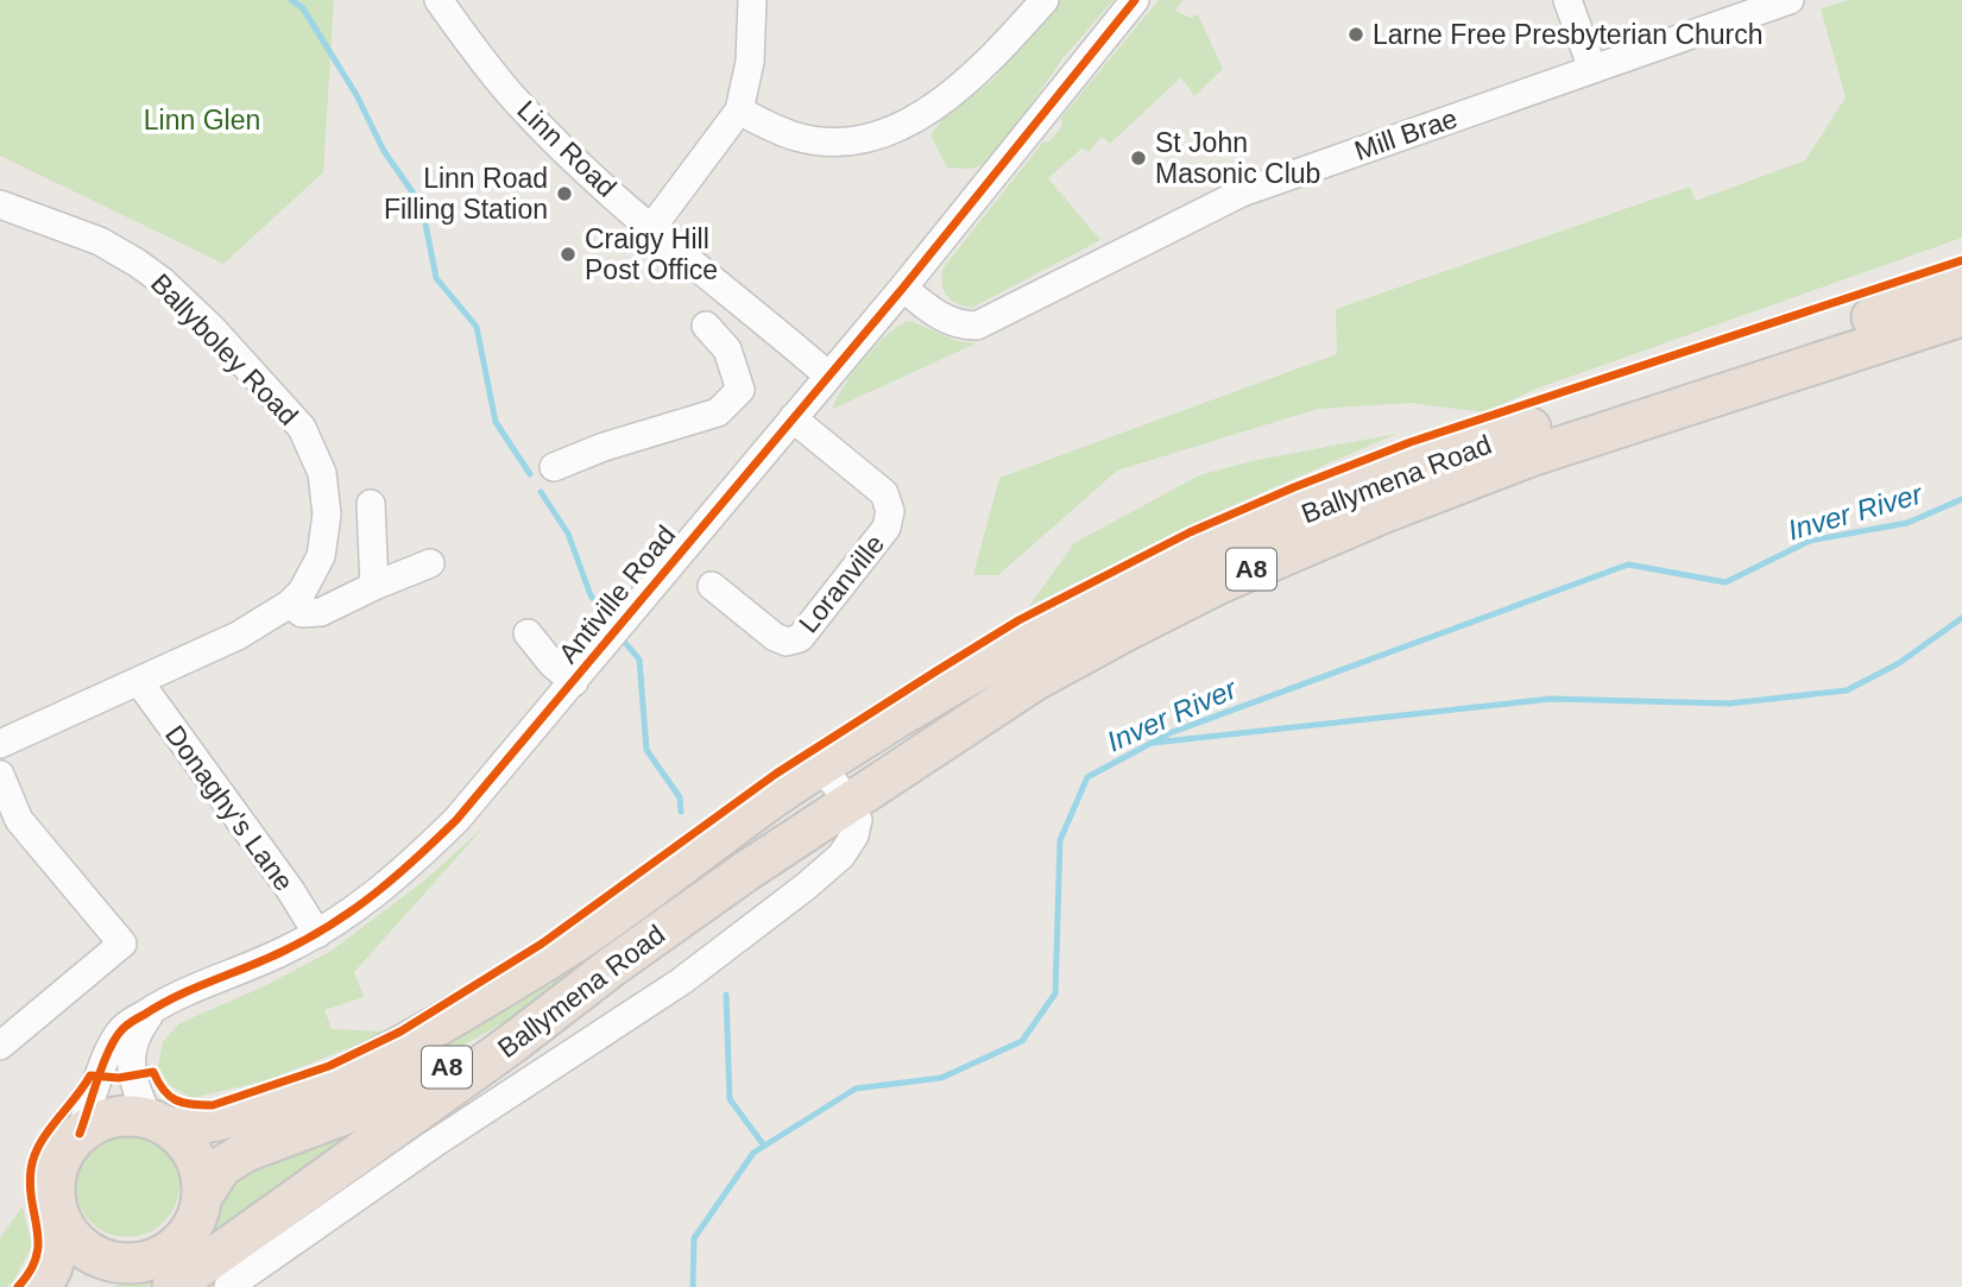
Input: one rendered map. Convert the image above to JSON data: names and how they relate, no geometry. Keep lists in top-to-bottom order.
{
  "streets": {
    "highway": ["Ballymena Road", "A8"],
    "street": [
      "Mill Brae",
      "Linn Road",
      "Ballyboley Road",
      "Loranville",
      "Antiville Road",
      "Donaghy's Lane"
    ]
  },
  "crossings": [
    ["Mill Brae", "Antiville Road"],
    ["Linn Road", "Antiville Road"],
    ["Ballyboley Road", "Donaghy's Lane"],
    ["Ballymena Road", "A8"],
    ["Ballymena Road", "Antiville Road"],
    ["A8", "Antiville Road"],
    ["Loranville", "Antiville Road"],
    ["Antiville Road", "Donaghy's Lane"]
  ],
  "water": ["Inver River"],
  "parks": ["Linn Glen"],
  "places": [
    "Larne Free Presbyterian Church",
    "St John Masonic Club",
    "Linn Road Filling Station",
    "Craigy Hill Post Office"
  ]
}
